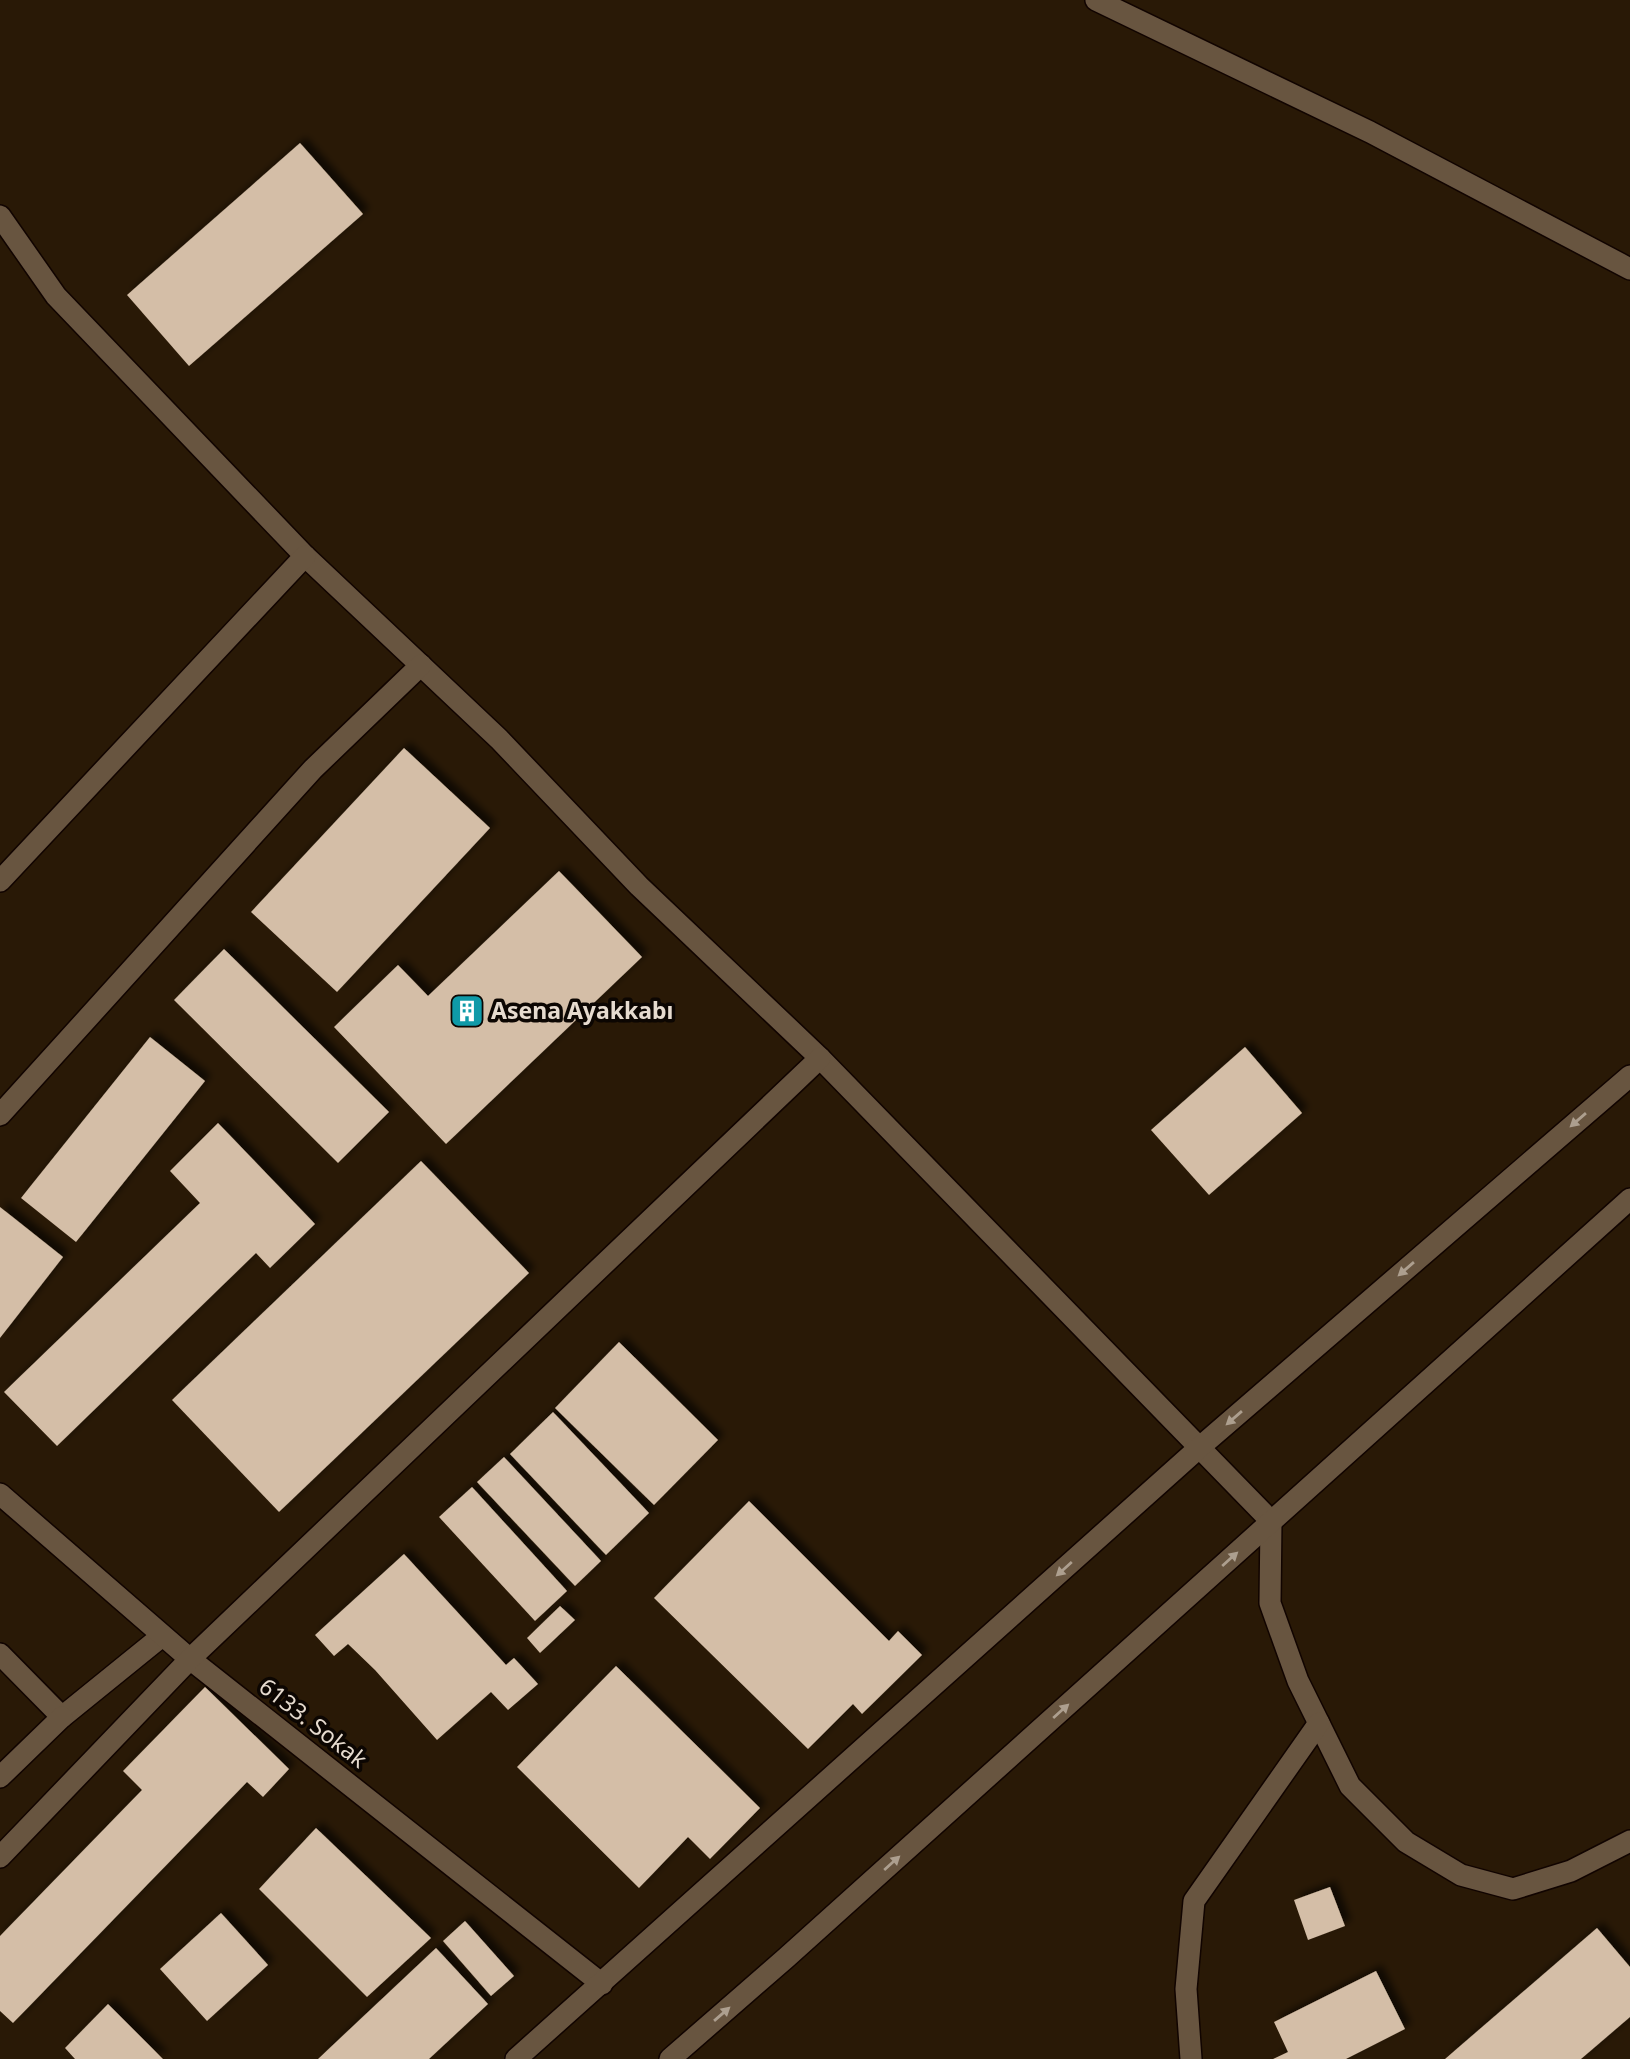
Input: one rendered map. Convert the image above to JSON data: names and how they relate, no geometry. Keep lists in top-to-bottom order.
{
  "streets": {
    "street": ["6133. Sokak"]
  },
  "places": {
    "building": ["Asena Ayakkabı"]
  }
}
